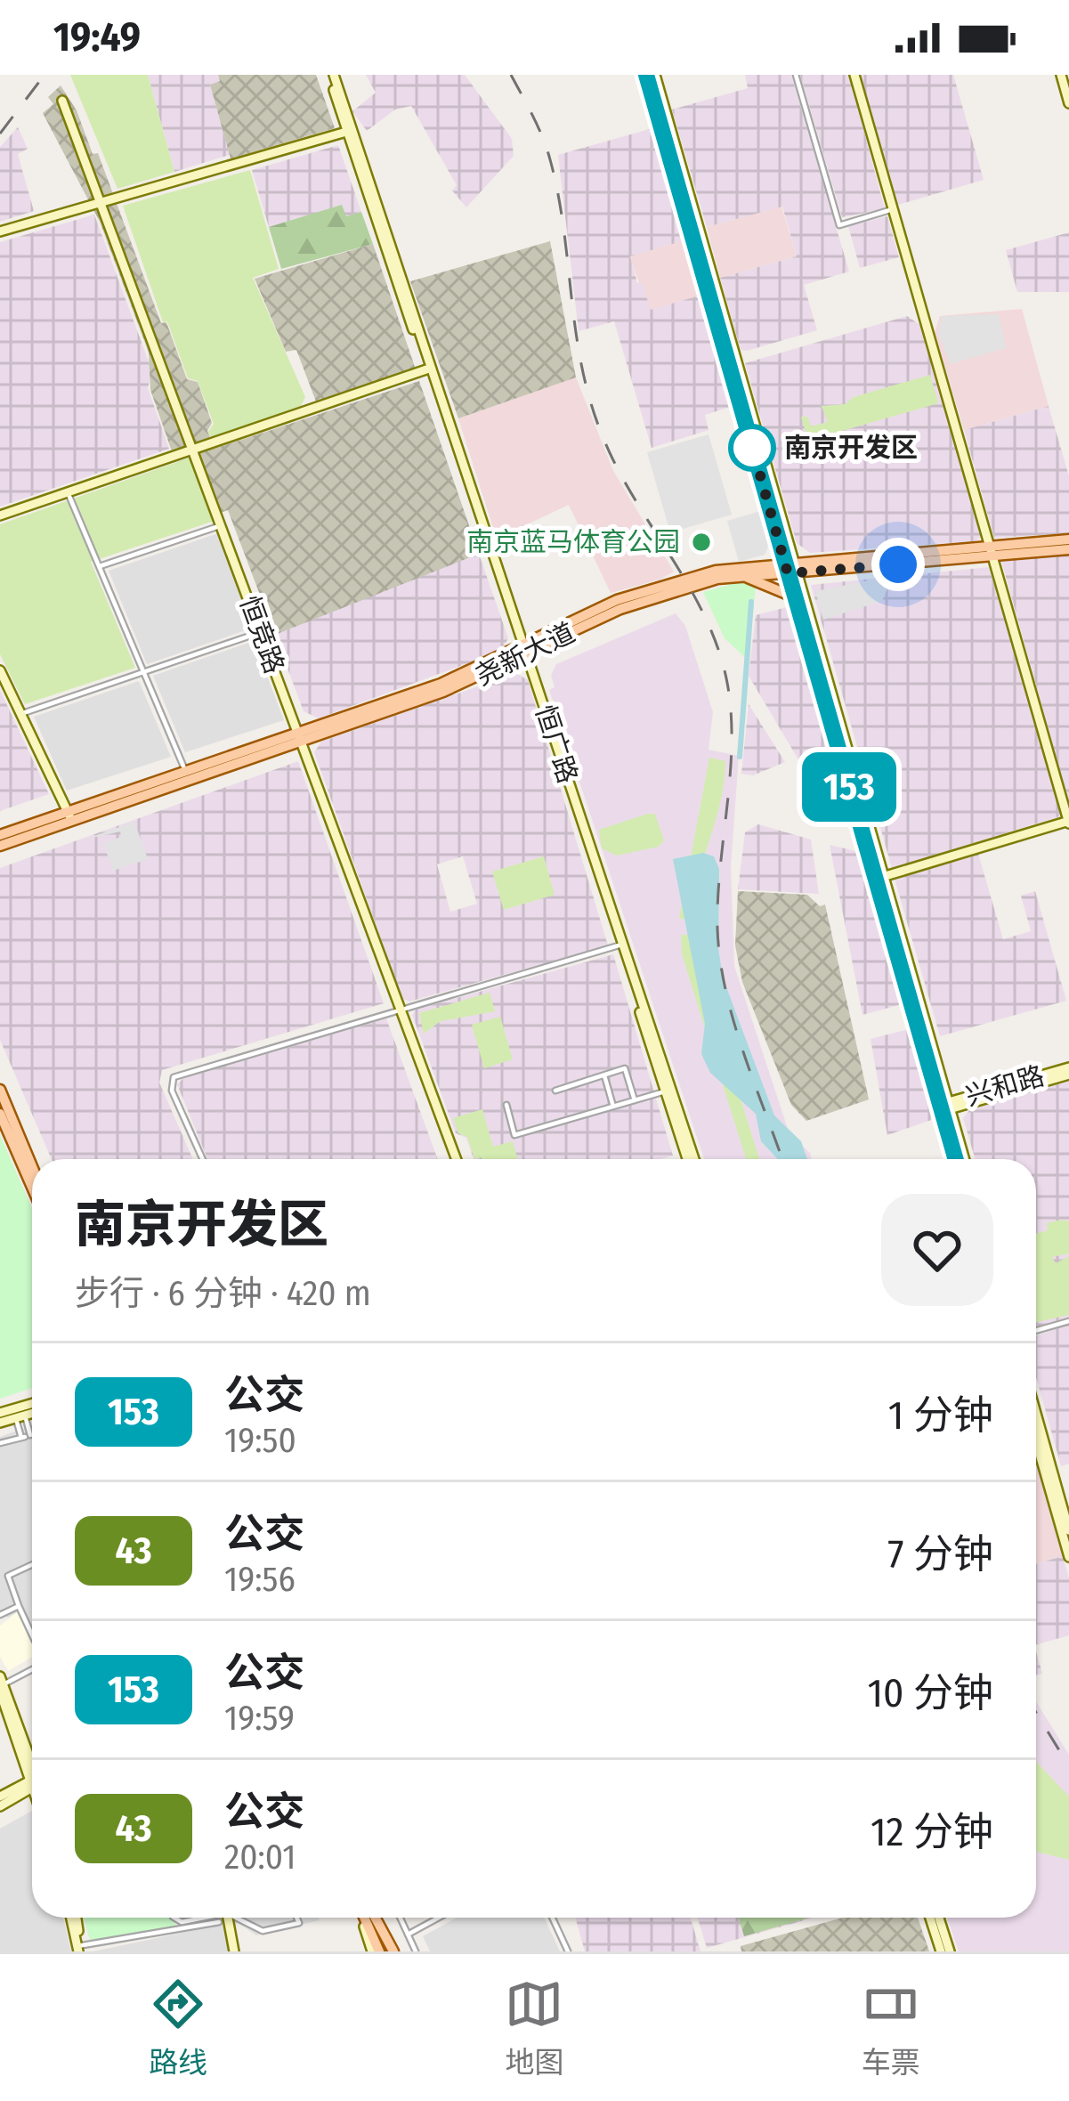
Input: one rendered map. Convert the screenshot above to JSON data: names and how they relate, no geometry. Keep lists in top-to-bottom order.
{
  "streets": {
    "main road": ["尧新大道"],
    "street": ["恒竞路", "恒广路", "兴和路"]
  },
  "crossings": [
    ["恒竞路", "尧新大道"],
    ["尧新大道", "恒广路"]
  ],
  "places": ["南京开发区", "南京蓝马体育公园"],
  "lines": ["bus line 153"],
  "page": {
    "status": "19:49",
    "on_map": "153",
    "heading": ["南京开发区", "步行 · 6 分钟 · 420 m"],
    "list": [
      {
        "mark": "153",
        "name": "公交",
        "note": "19:50",
        "value": "1 分钟"
      },
      {
        "mark": "43",
        "name": "公交",
        "note": "19:56",
        "value": "7 分钟"
      },
      {
        "mark": "153",
        "name": "公交",
        "note": "19:59",
        "value": "10 分钟"
      },
      {
        "mark": "43",
        "name": "公交",
        "note": "20:01",
        "value": "12 分钟"
      }
    ],
    "tabs": ["路线", "地图", "车票"]
  }
}
